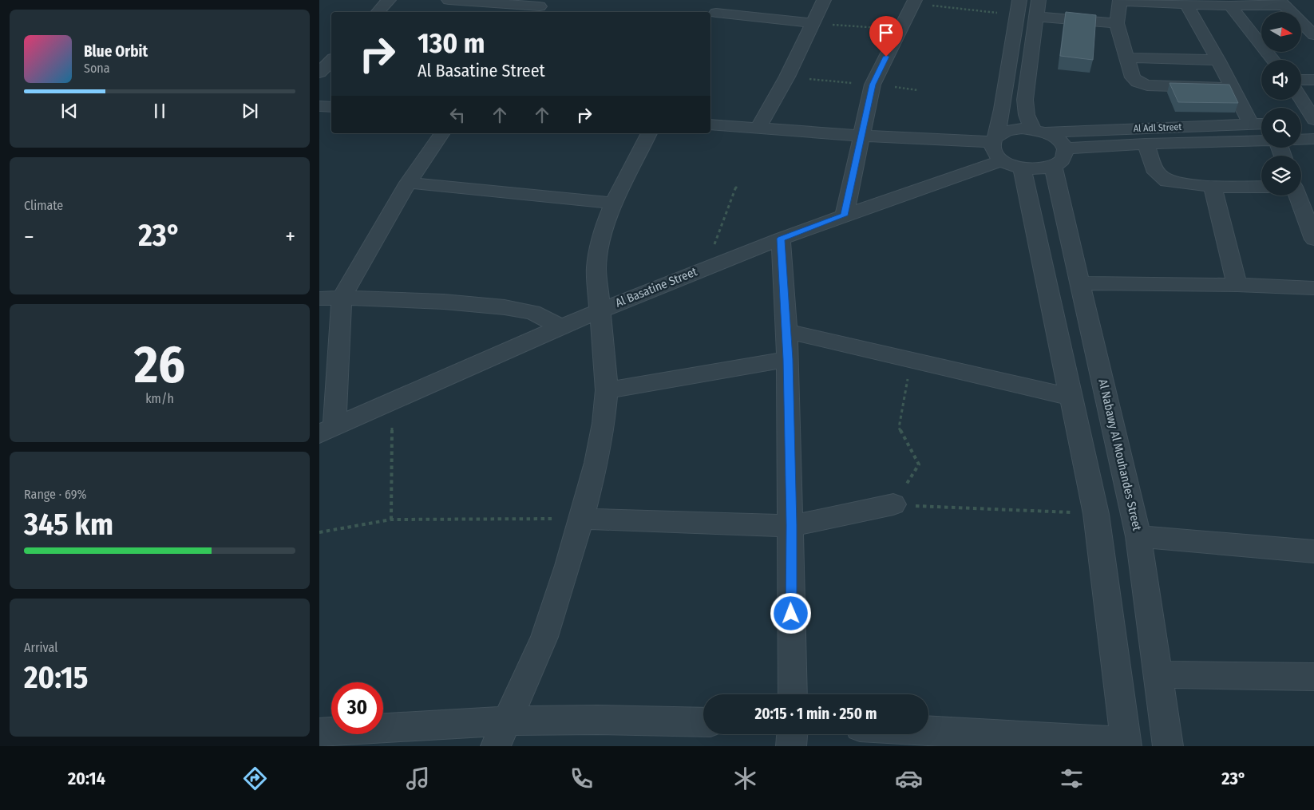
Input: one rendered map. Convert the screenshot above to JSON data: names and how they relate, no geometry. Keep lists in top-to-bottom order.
{
  "streets": {
    "street": ["Al Adl Street", "Al Basatine Street", "Al Nabawy Al Mouhandes Street"]
  },
  "crossings": [
    ["Al Adl Street", "Al Basatine Street"],
    ["Al Adl Street", "Al Nabawy Al Mouhandes Street"]
  ],
  "north": "right",
  "page": {
    "turn": ["130 m", "Al Basatine Street"],
    "song": ["Blue Orbit", "Sona"],
    "tile": [
      "Climate",
      ["26", "km/h"],
      ["Range · 69%", "345 km"],
      ["Arrival", "20:15"]
    ],
    "heat": ["−", "23°", "+"],
    "limit": "30",
    "trip": "20:15 · 1 min · 250 m",
    "tabs": ["20:14", "23°"]
  }
}
